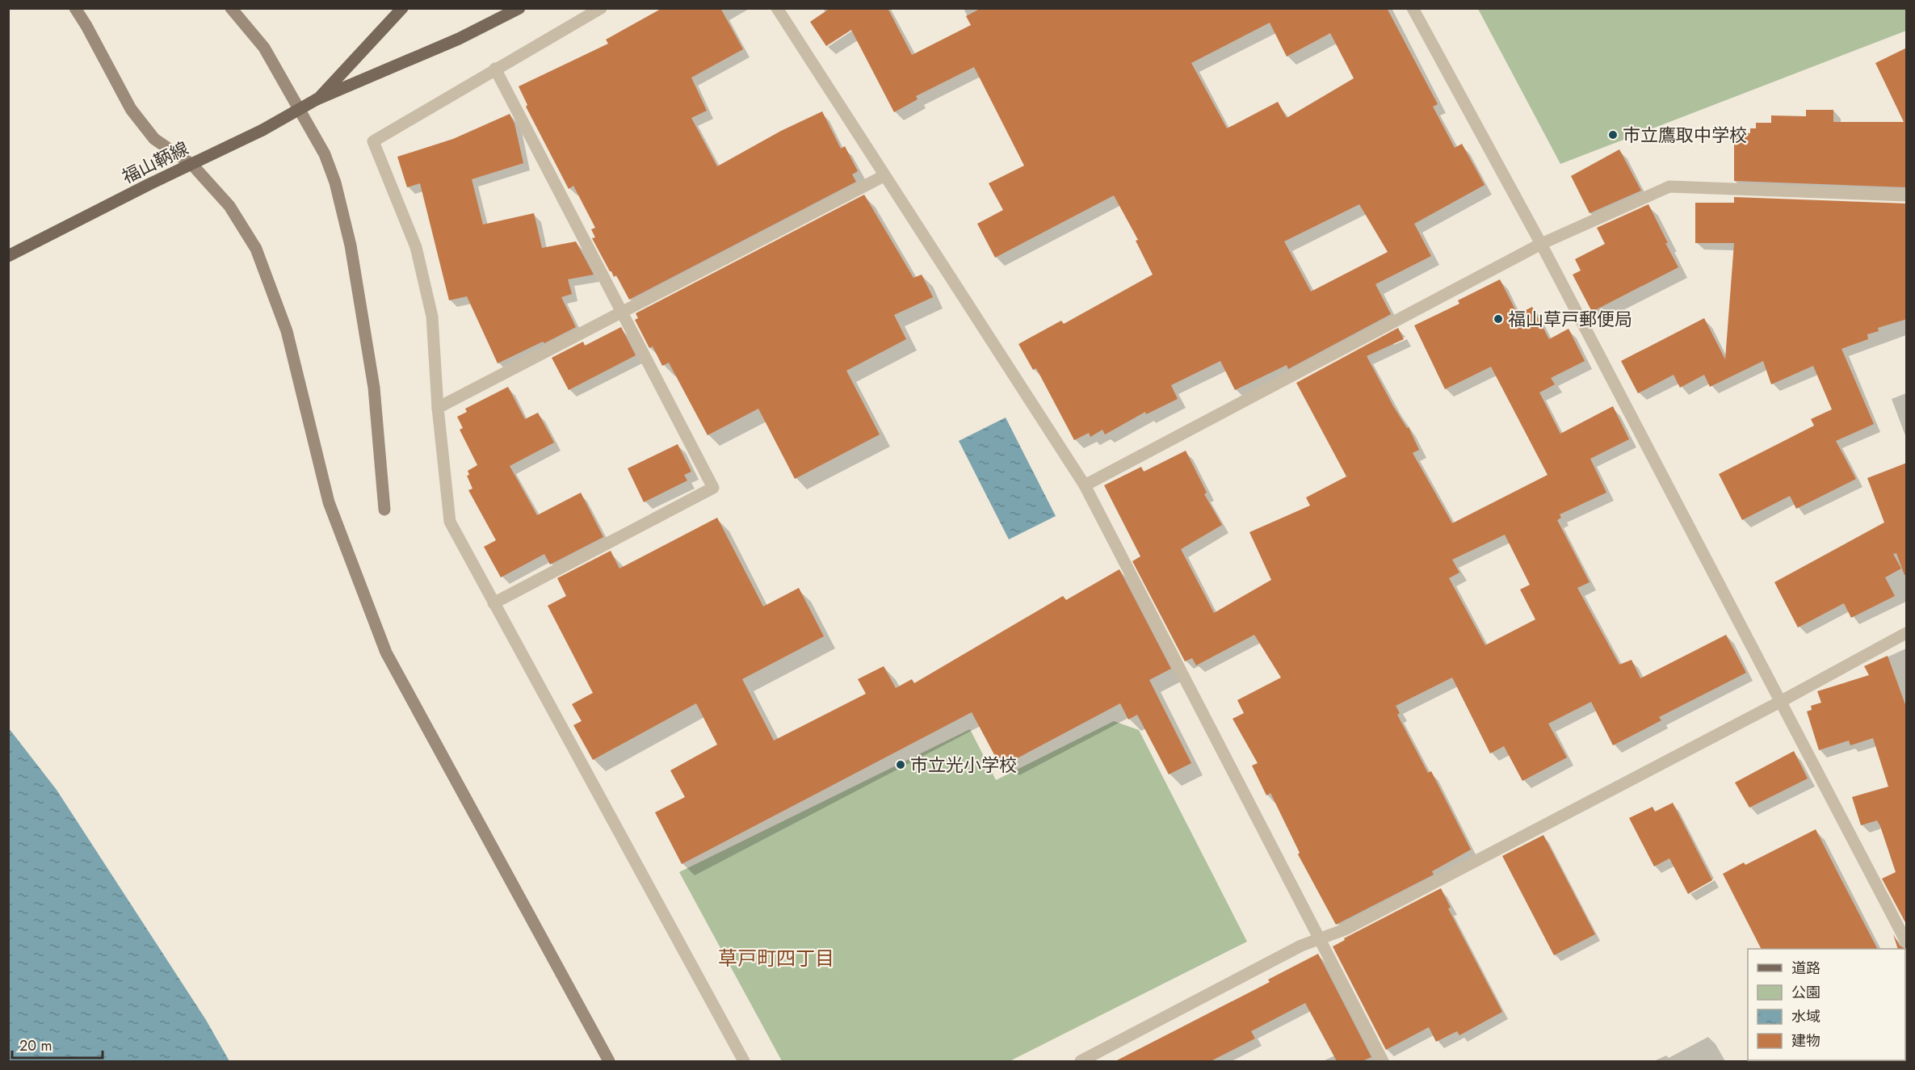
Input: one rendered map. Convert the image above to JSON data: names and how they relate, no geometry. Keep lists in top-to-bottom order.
{
  "streets": {
    "main road": ["福山鞆線"]
  },
  "districts": ["草戸町四丁目"],
  "places": ["市立鷹取中学校", "福山草戸郵便局", "市立光小学校"],
  "legend": [
    "道路",
    "公園",
    "水域",
    "建物"
  ],
  "scale_bar": "20 m"
}
